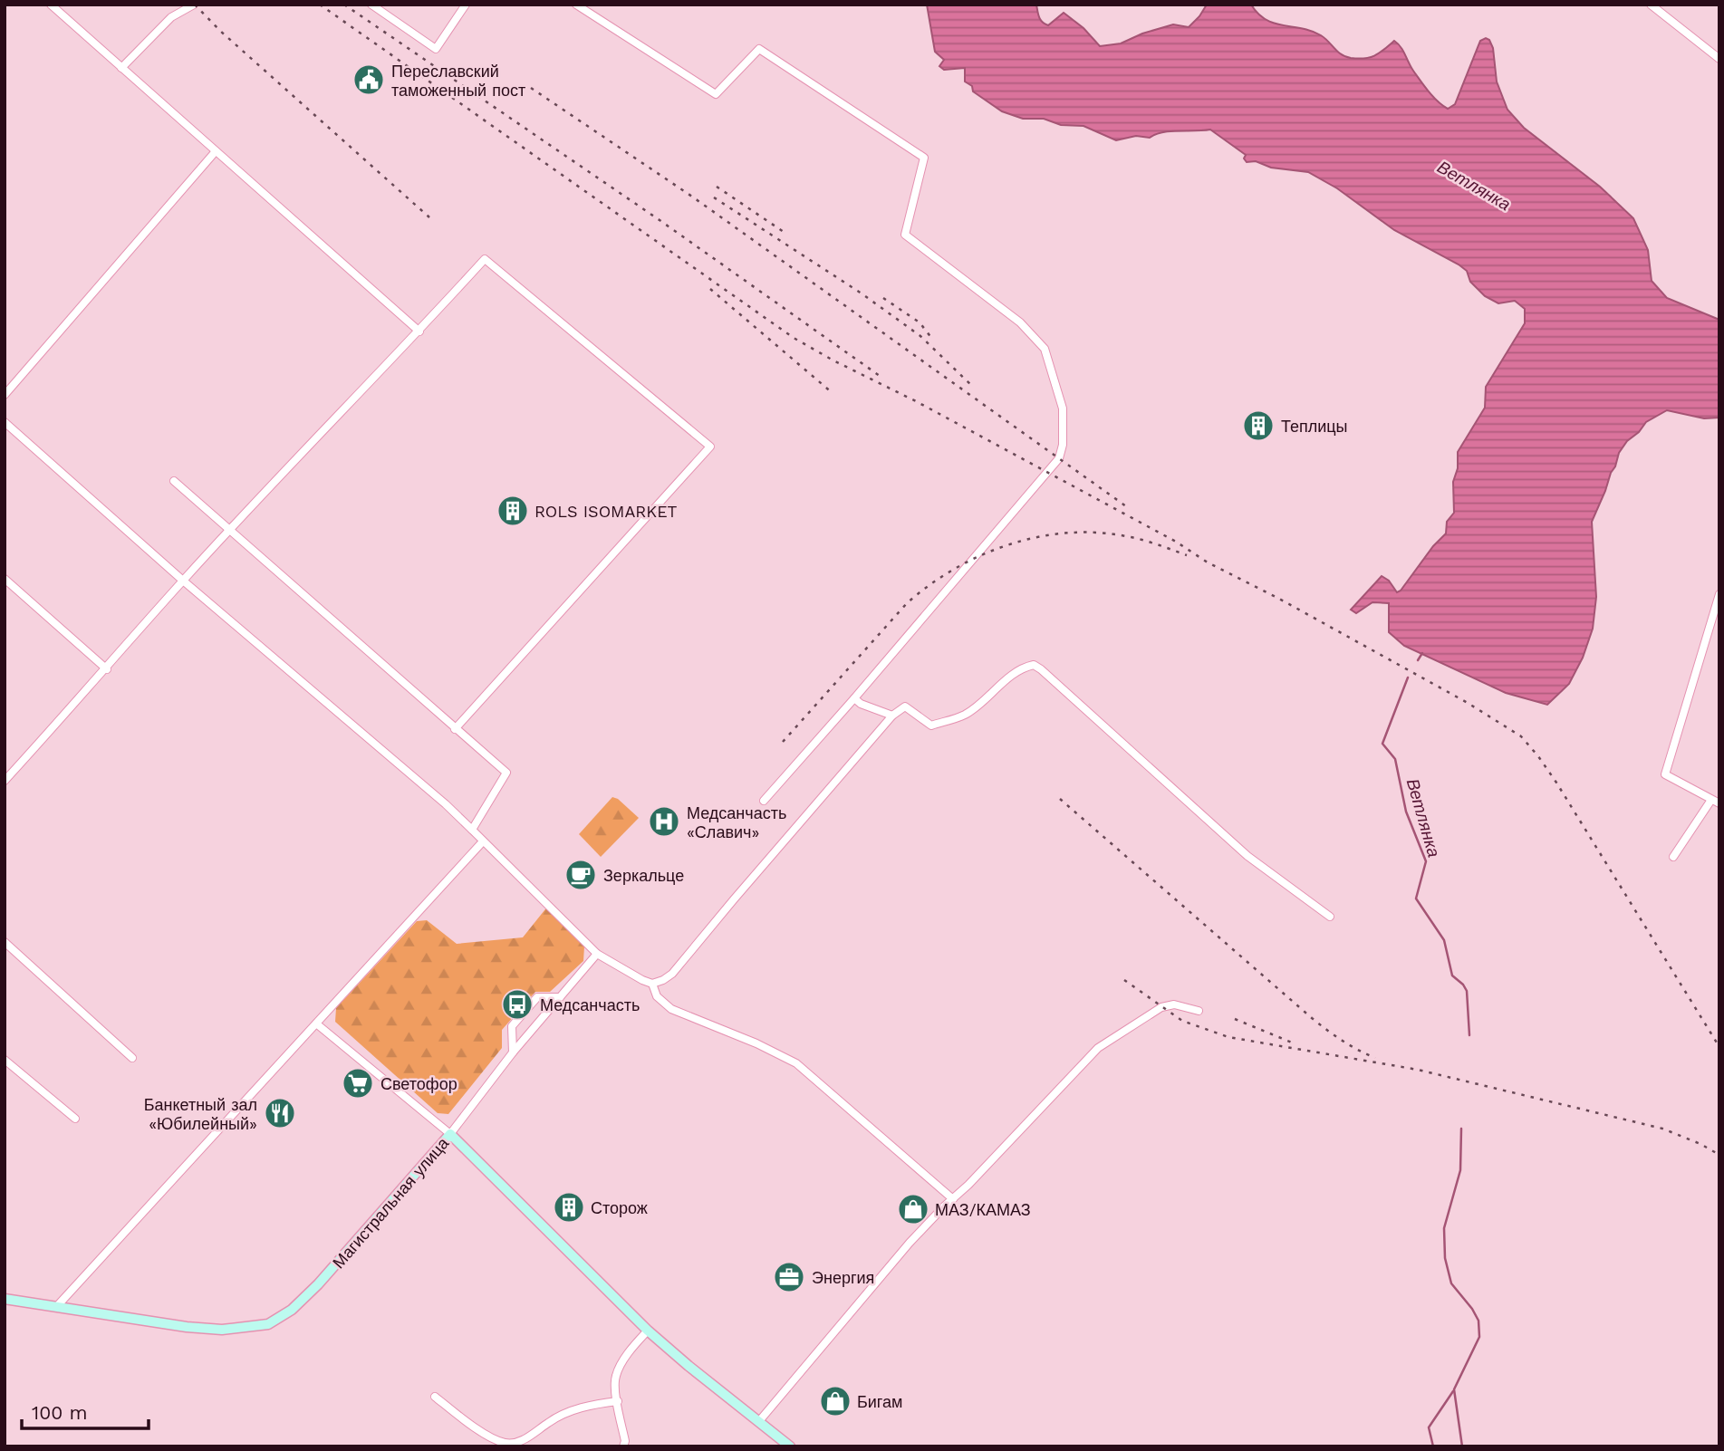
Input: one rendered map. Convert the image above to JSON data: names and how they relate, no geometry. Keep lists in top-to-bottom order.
{
  "streets": {
    "main road": ["Магистральная улица"]
  },
  "water": ["Ветлянка"],
  "places": {
    "public building": ["Переславский таможенный пост"],
    "building": ["Теплицы", "ROLS ISOMARKET", "Сторож"],
    "hospital": ["Медсанчасть «Славич»"],
    "cafe": ["Зеркальце"],
    "bus stop": ["Медсанчасть"],
    "supermarket": ["Светофор"],
    "restaurant": ["Банкетный зал «Юбилейный»"],
    "shop": ["МАЗ/КАМАЗ", "Бигам"],
    "office": ["Энергия"]
  },
  "scale_bar": "100 m"
}
